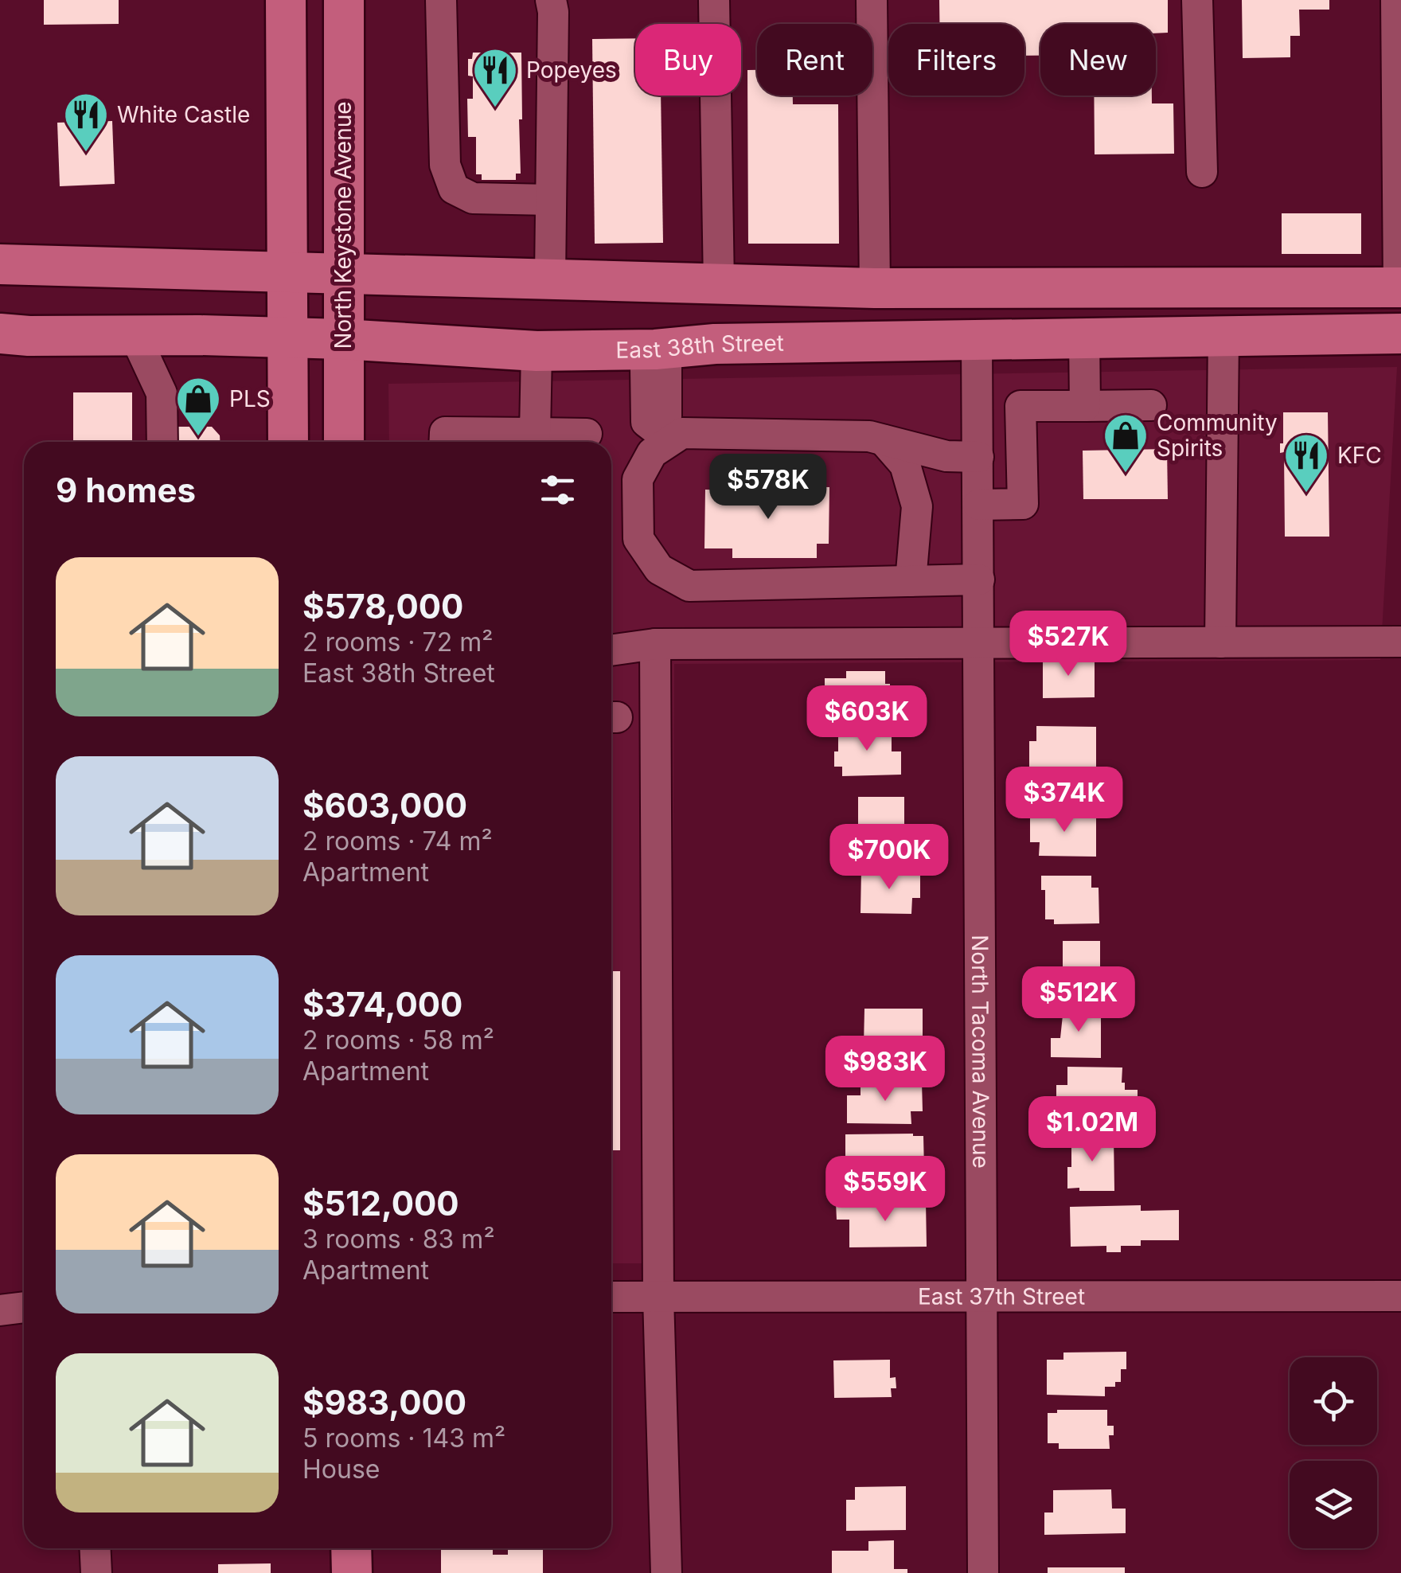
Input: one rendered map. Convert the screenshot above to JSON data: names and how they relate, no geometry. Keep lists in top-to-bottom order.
{
  "streets": {
    "main road": ["North Keystone Avenue", "East 38th Street"],
    "street": ["North Tacoma Avenue", "East 37th Street"]
  },
  "crossings": [
    ["North Keystone Avenue", "East 38th Street"],
    ["East 38th Street", "North Tacoma Avenue"],
    ["North Tacoma Avenue", "East 37th Street"]
  ],
  "places": {
    "restaurant": ["Popeyes", "White Castle", "KFC"],
    "shop": ["PLS", "Community Spirits"]
  },
  "page": {
    "chip": [
      "Buy",
      "Rent",
      "Filters",
      "New"
    ],
    "heading": "9 homes",
    "price": [
      "$578K",
      "$527K",
      "$603K",
      "$374K",
      "$700K",
      "$512K",
      "$983K",
      "$1.02M",
      "$559K"
    ],
    "list": [
      {
        "name": "$578,000",
        "note": "2 rooms · 72 m² · East 38th Street"
      },
      {
        "name": "$603,000",
        "note": "2 rooms · 74 m² · Apartment"
      },
      {
        "name": "$374,000",
        "note": "2 rooms · 58 m² · Apartment"
      },
      {
        "name": "$512,000",
        "note": "3 rooms · 83 m² · Apartment"
      },
      {
        "name": "$983,000",
        "note": "5 rooms · 143 m² · House"
      }
    ]
  }
}
